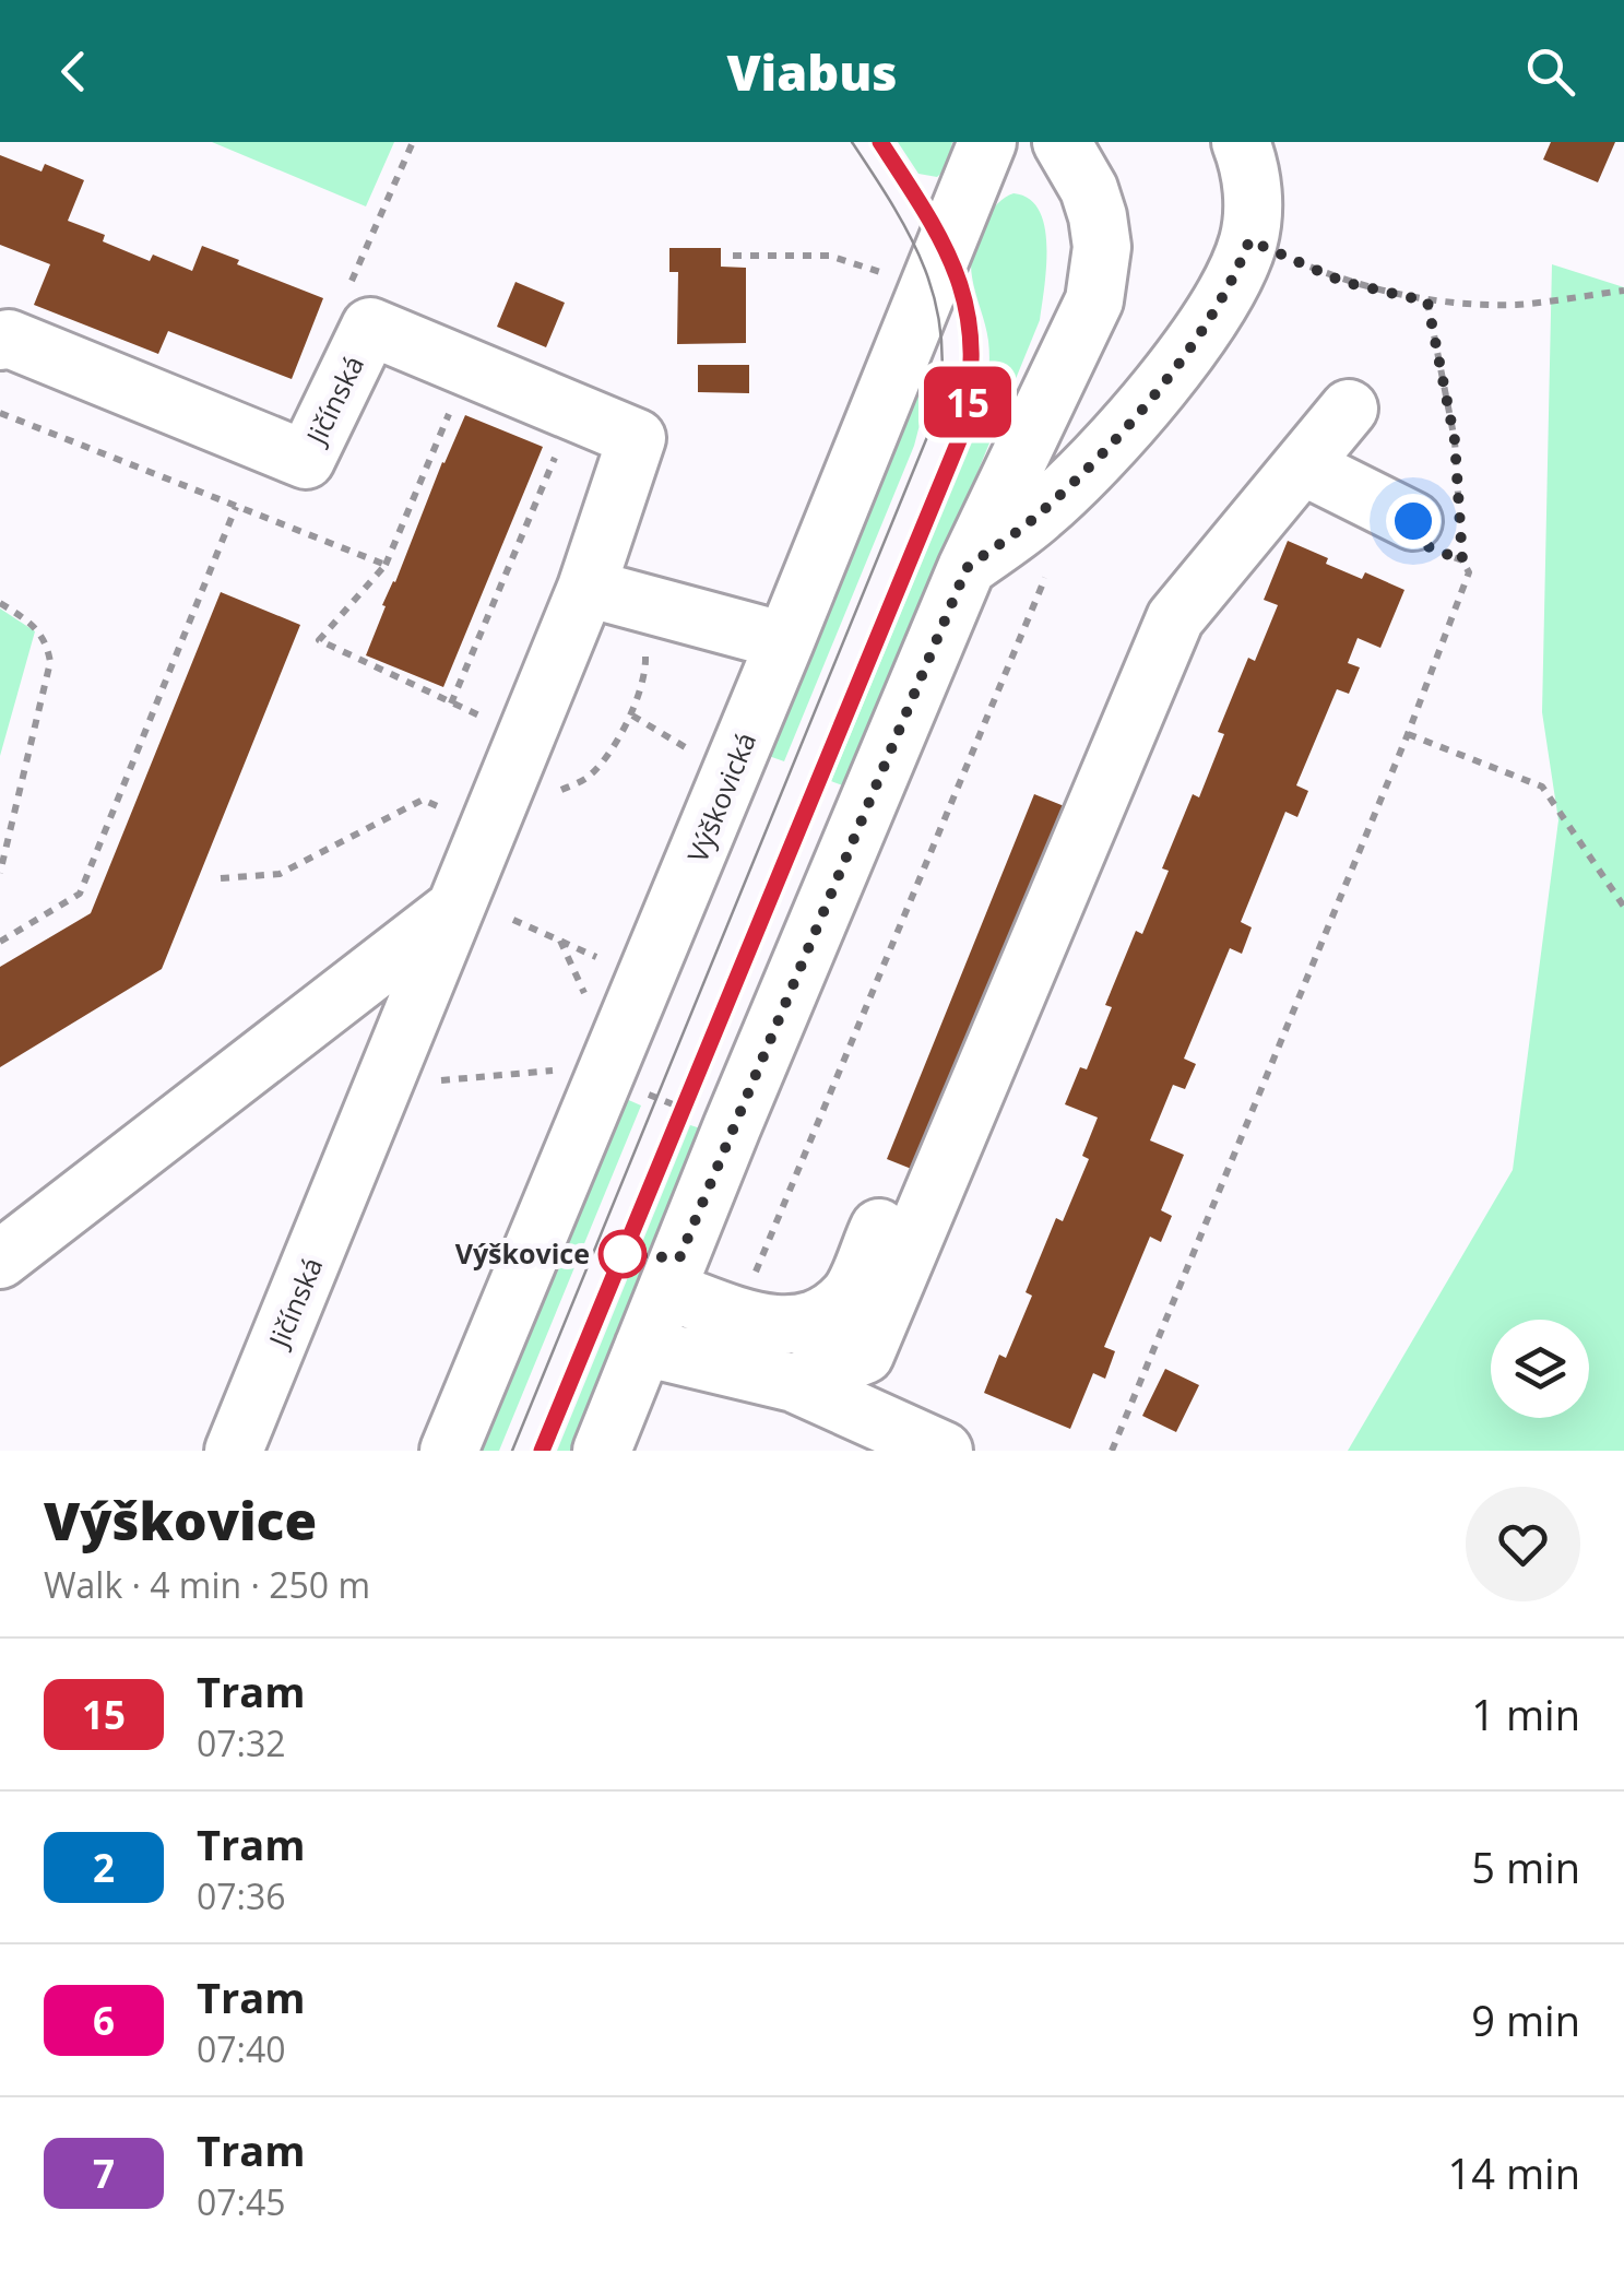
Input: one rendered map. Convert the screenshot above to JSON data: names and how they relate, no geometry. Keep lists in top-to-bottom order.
{
  "streets": {
    "street": ["Jičínská", "Výškovická"]
  },
  "places": ["Výškovice"],
  "lines": ["tram line 15"],
  "page": {
    "header": "Viabus",
    "on_map": "15",
    "heading": ["Výškovice", "Walk · 4 min · 250 m"],
    "list": [
      {
        "mark": "15",
        "name": "Tram",
        "note": "07:32",
        "value": "1 min"
      },
      {
        "mark": "2",
        "name": "Tram",
        "note": "07:36",
        "value": "5 min"
      },
      {
        "mark": "6",
        "name": "Tram",
        "note": "07:40",
        "value": "9 min"
      },
      {
        "mark": "7",
        "name": "Tram",
        "note": "07:45",
        "value": "14 min"
      }
    ]
  }
}
